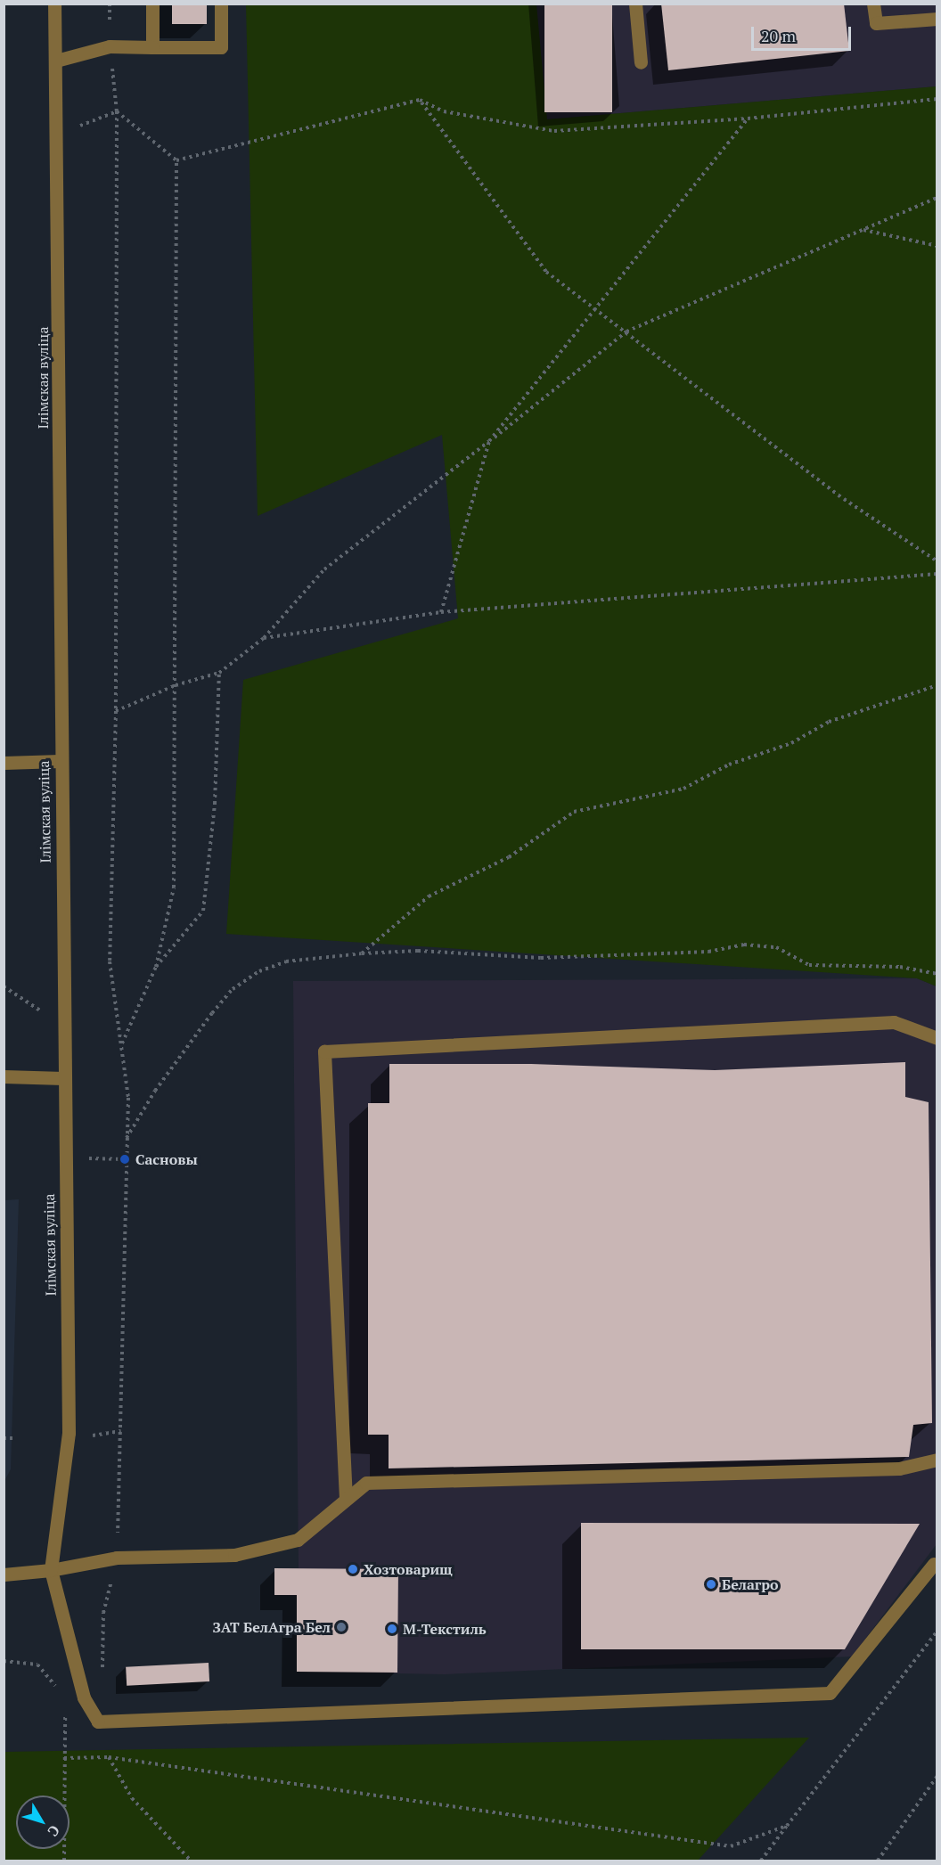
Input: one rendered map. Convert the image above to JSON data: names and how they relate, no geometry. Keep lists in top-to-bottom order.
{
  "streets": {
    "street": ["Ілімская вуліца"]
  },
  "places": [
    "Сасновы",
    "Хозтоварищ",
    "Белагро",
    "ЗАТ БелАгра Бел",
    "М-Текстиль"
  ],
  "scale_bar": "20 m",
  "north": "bottom right"
}
